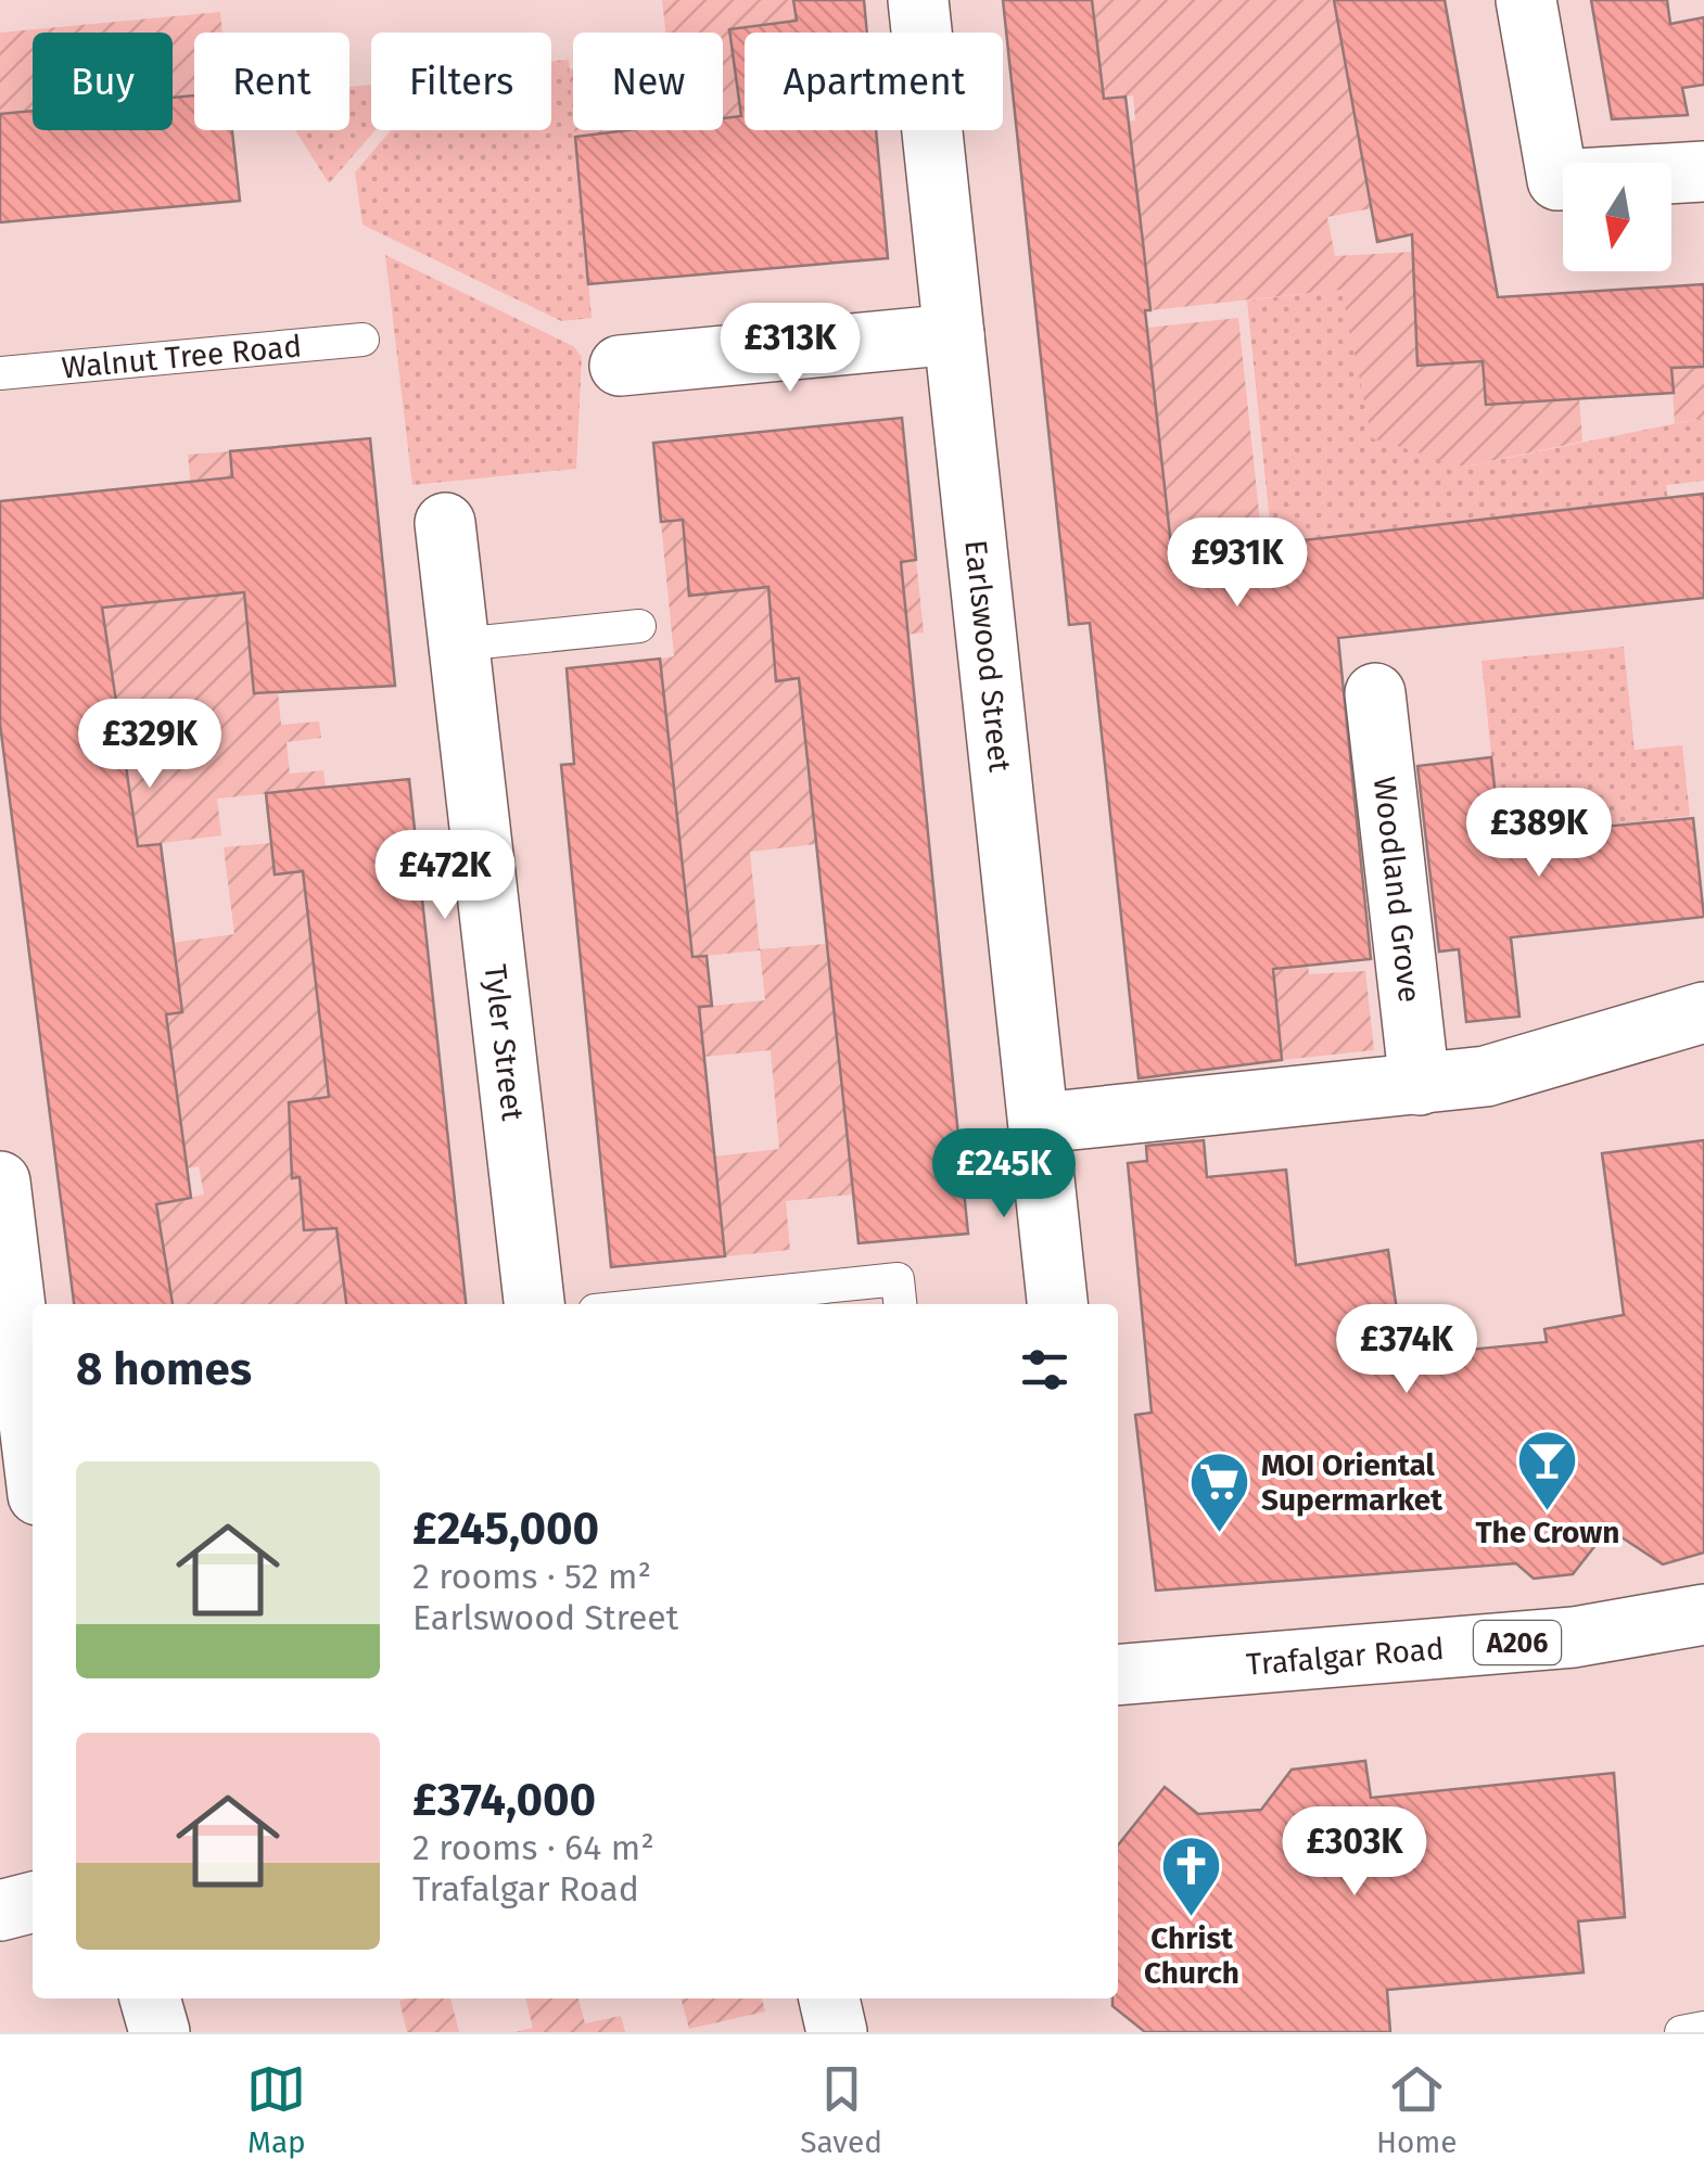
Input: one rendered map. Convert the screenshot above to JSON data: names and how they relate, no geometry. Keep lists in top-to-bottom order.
{
  "streets": {
    "street": [
      "Earlswood Street",
      "Woodland Grove",
      "Tyler Street",
      "A206",
      "Trafalgar Road"
    ],
    "lane": ["Walnut Tree Road"]
  },
  "places": {
    "bar": ["The Crown"],
    "supermarket": ["MOI Oriental Supermarket"],
    "church": ["Christ Church"]
  },
  "north": "bottom",
  "page": {
    "chip": [
      "Buy",
      "Rent",
      "Filters",
      "New",
      "Apartment"
    ],
    "price": [
      "£313K",
      "£931K",
      "£329K",
      "£389K",
      "£472K",
      "£245K",
      "£374K",
      "£303K"
    ],
    "heading": "8 homes",
    "list": [
      {
        "name": "£245,000",
        "note": "2 rooms · 52 m² · Earlswood Street"
      },
      {
        "name": "£374,000",
        "note": "2 rooms · 64 m² · Trafalgar Road"
      }
    ],
    "tabs": ["Map", "Saved", "Home"]
  }
}
